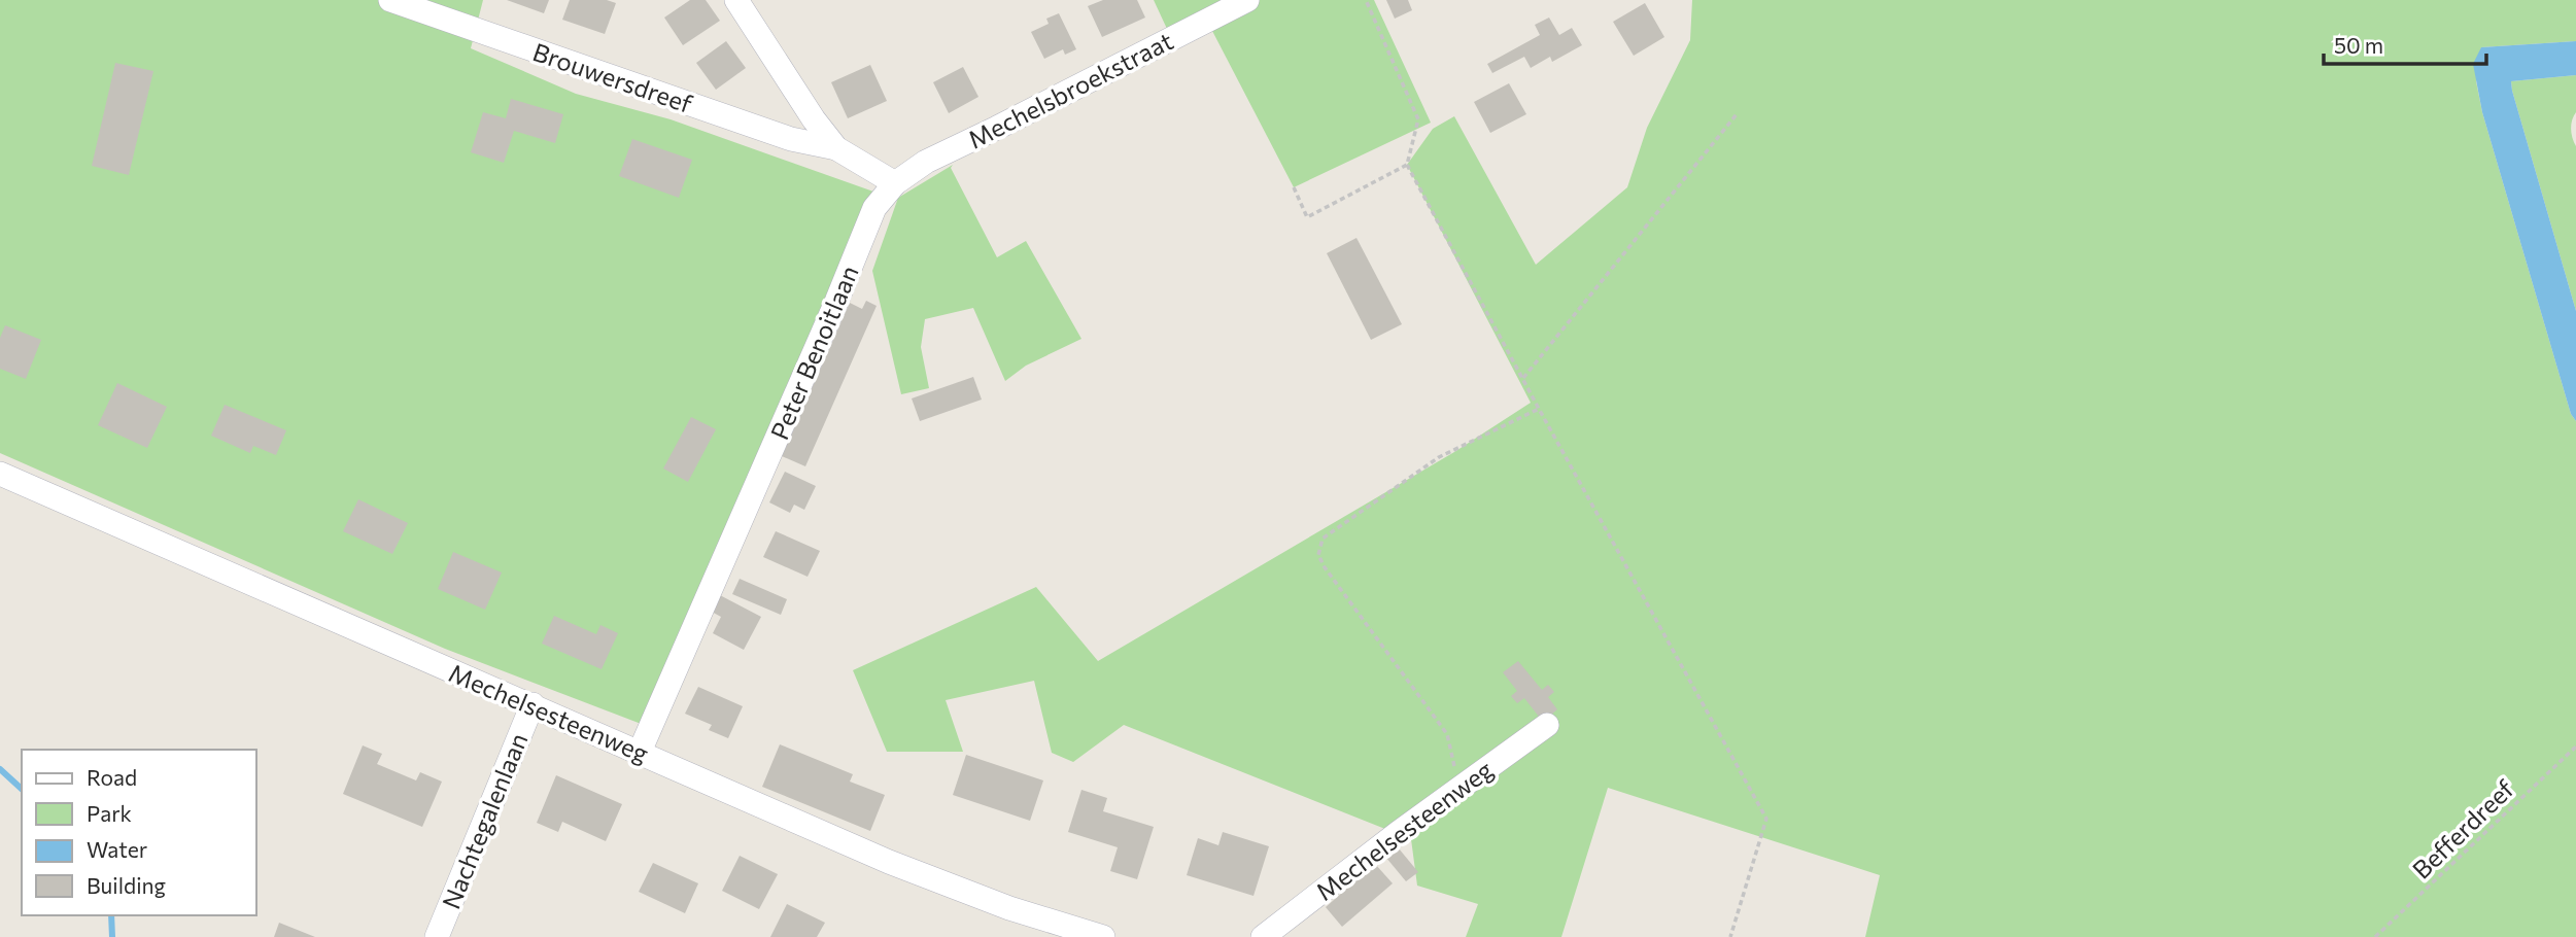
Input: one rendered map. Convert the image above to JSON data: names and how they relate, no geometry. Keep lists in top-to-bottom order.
{
  "streets": {
    "street": [
      "Brouwersdreef",
      "Mechelsbroekstraat",
      "Peter Benoitlaan",
      "Mechelsesteenweg",
      "Nachtegalenlaan"
    ],
    "path": ["Befferdreef"]
  },
  "crossings": [
    ["Mechelsbroekstraat", "Peter Benoitlaan"],
    ["Peter Benoitlaan", "Mechelsesteenweg"],
    ["Mechelsesteenweg", "Nachtegalenlaan"]
  ],
  "legend": [
    "Road",
    "Park",
    "Water",
    "Building"
  ],
  "scale_bar": "50 m"
}
